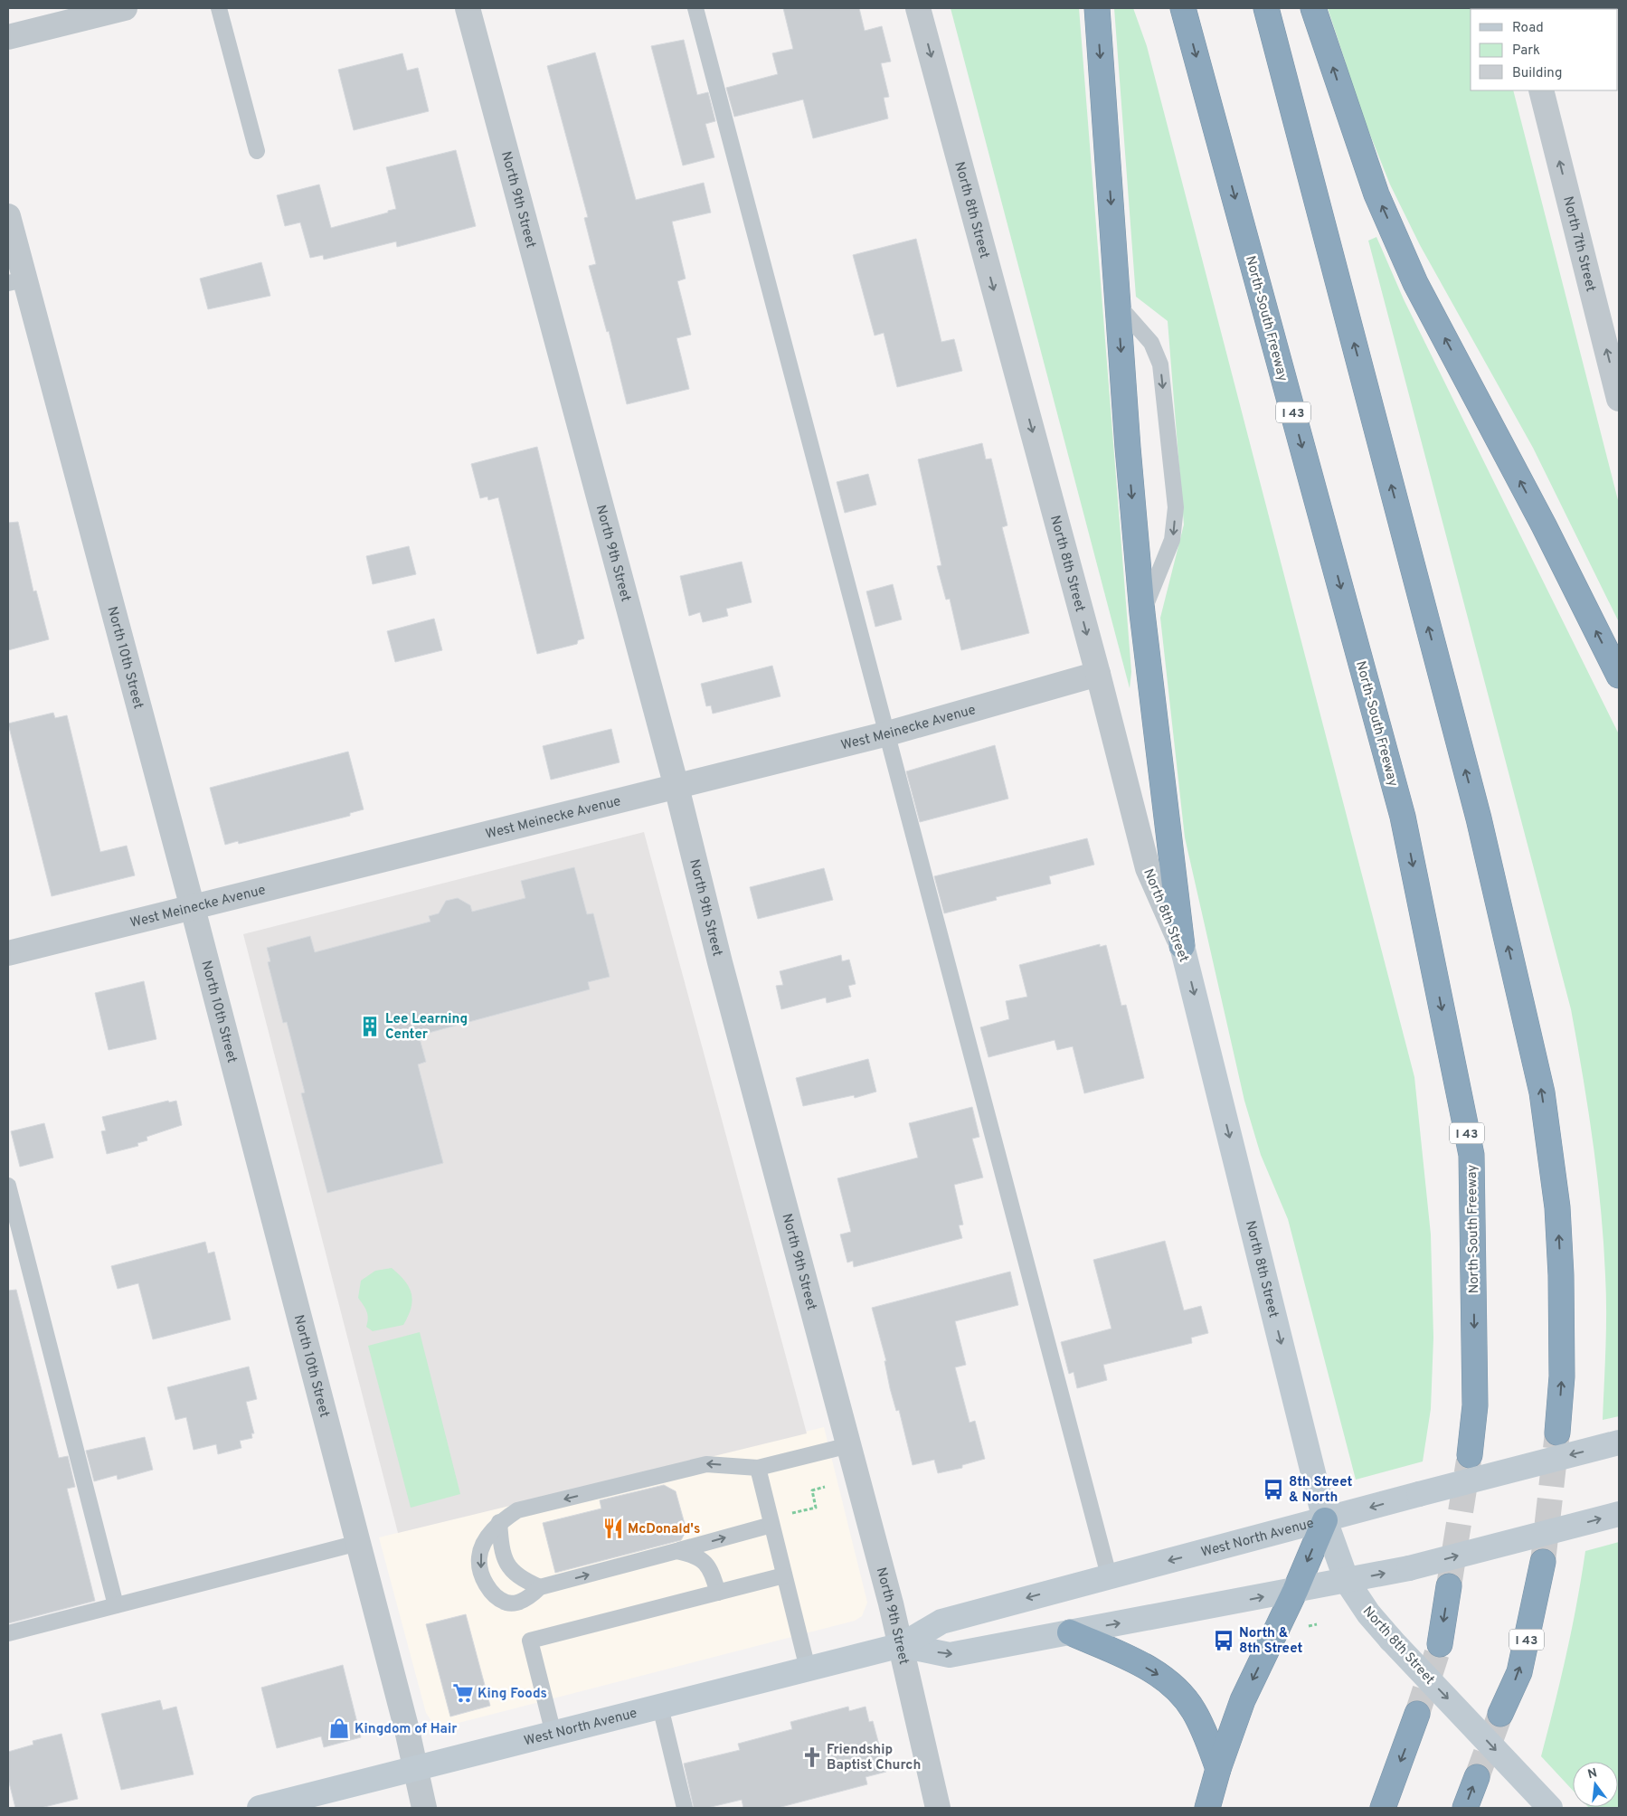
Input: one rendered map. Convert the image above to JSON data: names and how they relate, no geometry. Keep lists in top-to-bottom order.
{
  "streets": {
    "highway": ["North-South Freeway", "I 43"],
    "main road": ["North 8th Street", "West North Avenue"],
    "street": [
      "North 9th Street",
      "North 7th Street",
      "North 10th Street",
      "West Meinecke Avenue"
    ]
  },
  "crossings": [
    ["North 9th Street", "West Meinecke Avenue"],
    ["North 9th Street", "West North Avenue"],
    ["North 8th Street", "West Meinecke Avenue"],
    ["North 8th Street", "West North Avenue"],
    ["North 10th Street", "West Meinecke Avenue"],
    ["North 10th Street", "West North Avenue"]
  ],
  "one_way": ["North 8th Street", "North 7th Street"],
  "places": {
    "building": ["Lee Learning Center"],
    "bus stop": ["8th Street & North", "North & 8th Street"],
    "restaurant": ["McDonald's"],
    "supermarket": ["King Foods"],
    "shop": ["Kingdom of Hair"],
    "church": ["Friendship Baptist Church"]
  },
  "legend": ["Road", "Park", "Building"],
  "north": "top"
}
